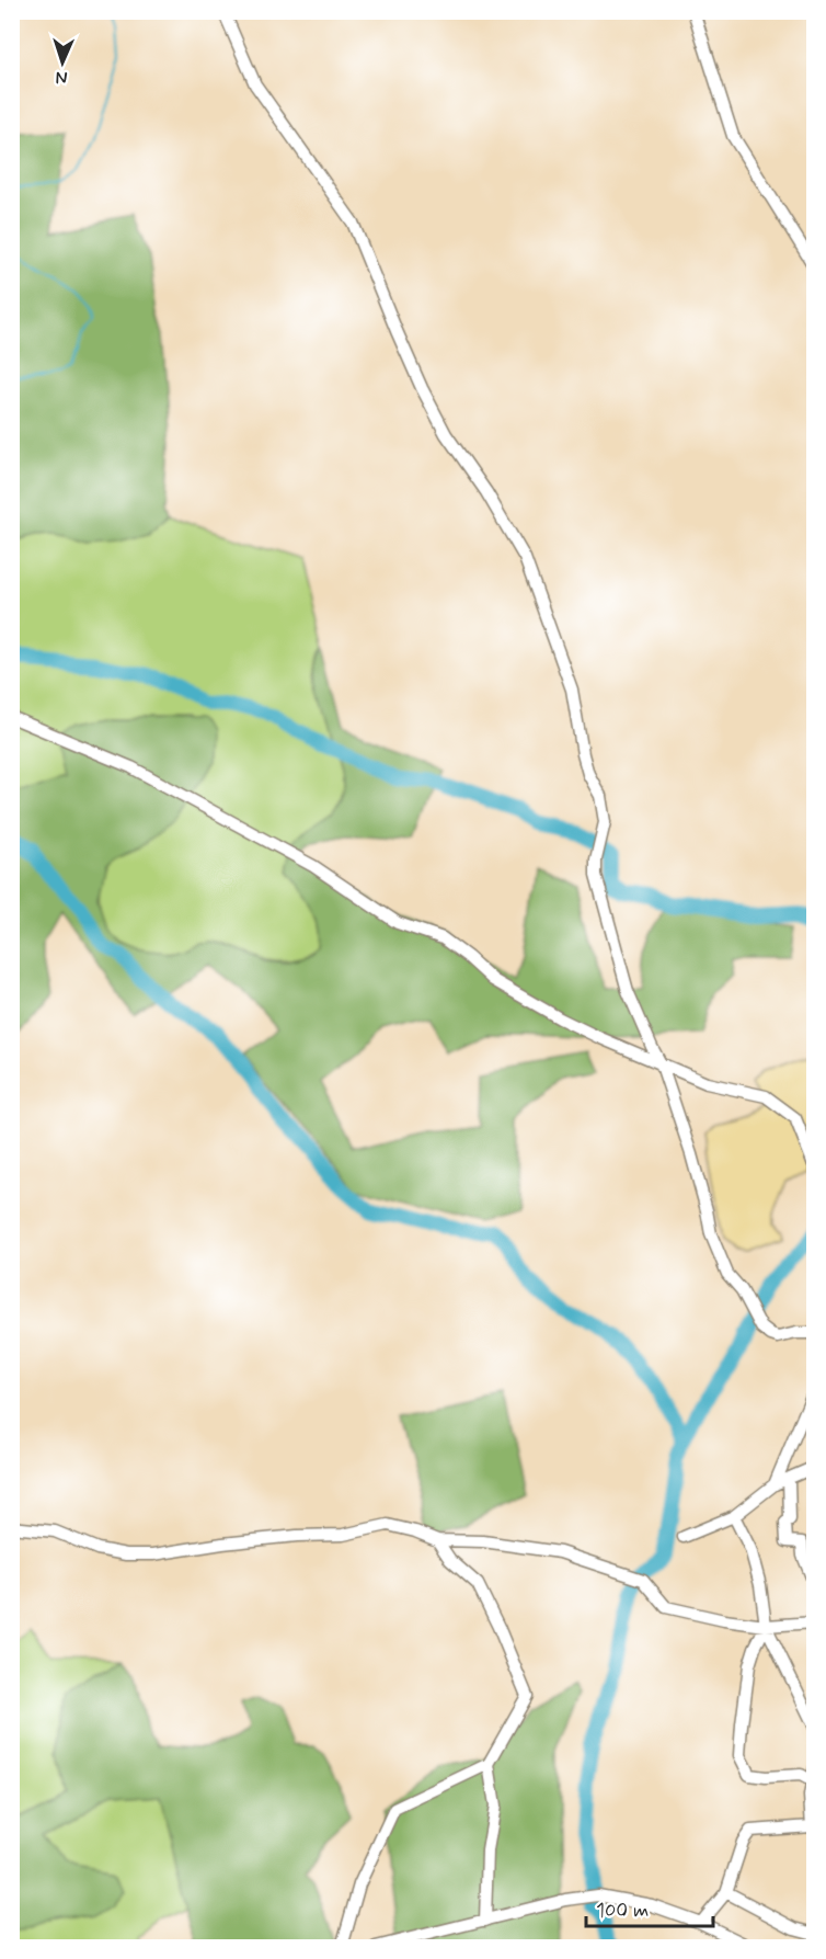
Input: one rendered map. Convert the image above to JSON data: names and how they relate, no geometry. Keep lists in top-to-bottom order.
{
  "scale_bar": "100 m",
  "north": "bottom"
}
